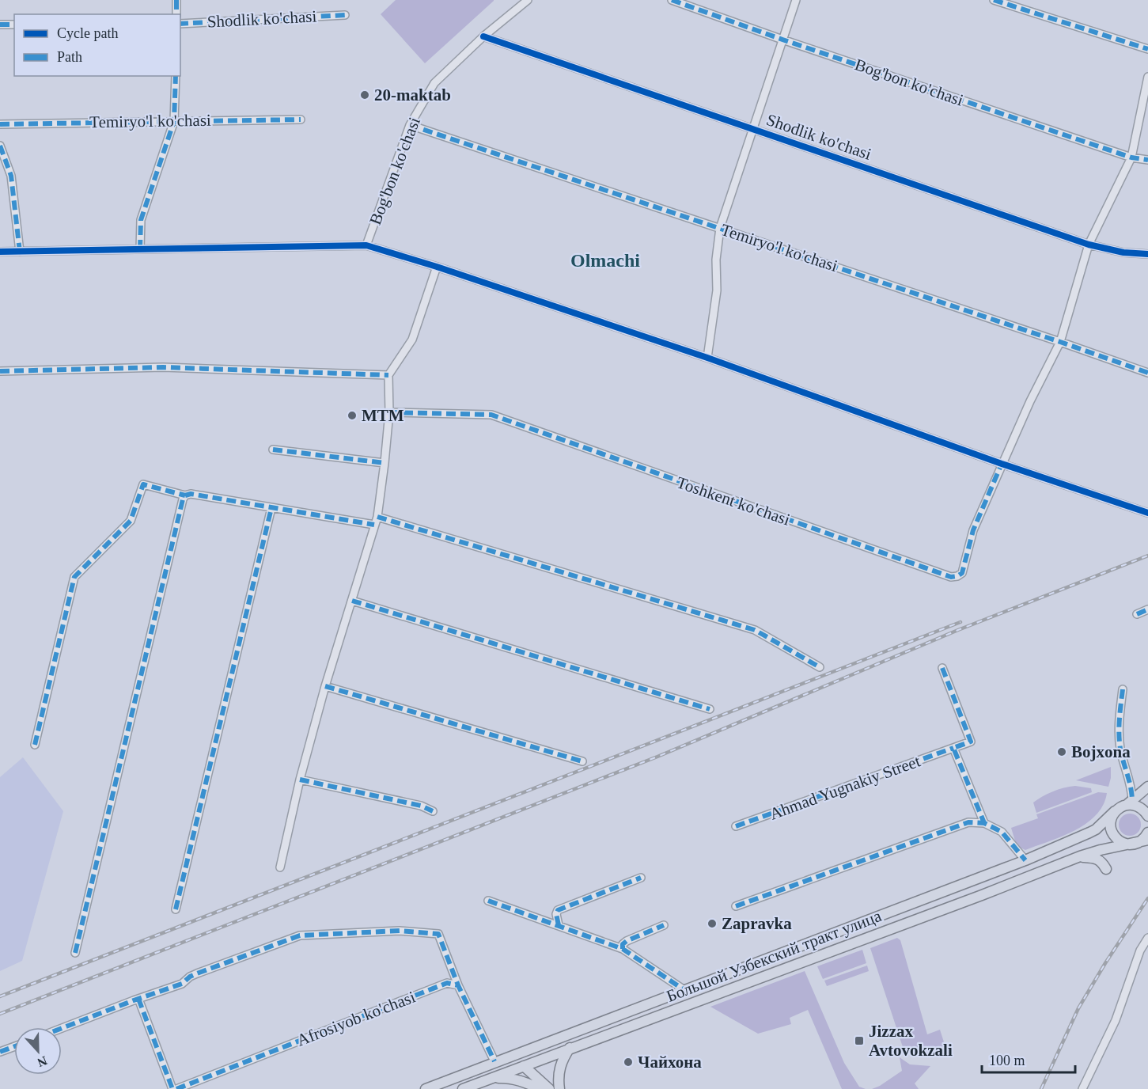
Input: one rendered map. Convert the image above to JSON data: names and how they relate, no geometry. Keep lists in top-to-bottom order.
{
  "streets": {
    "main road": ["Большой Узбекский тракт улица"],
    "street": [
      "Shodlik ko'chasi",
      "Bog'bon ko'chasi",
      "Temiryo'l ko'chasi",
      "Toshkent ko'chasi",
      "Ahmad Yugnakiy Street",
      "Afrosiyob ko'chasi"
    ]
  },
  "crossings": [
    ["Shodlik ko'chasi", "Bog'bon ko'chasi"],
    ["Bog'bon ko'chasi", "Temiryo'l ko'chasi"]
  ],
  "districts": ["Olmachi"],
  "places": {
    "other": [
      "20-maktab",
      "MTM",
      "Bojxona",
      "Zapravka",
      "Чайхона"
    ],
    "transit": ["Jizzax Avtovokzali"]
  },
  "legend": ["Cycle path", "Path"],
  "scale_bar": "100 m",
  "north": "bottom"
}
